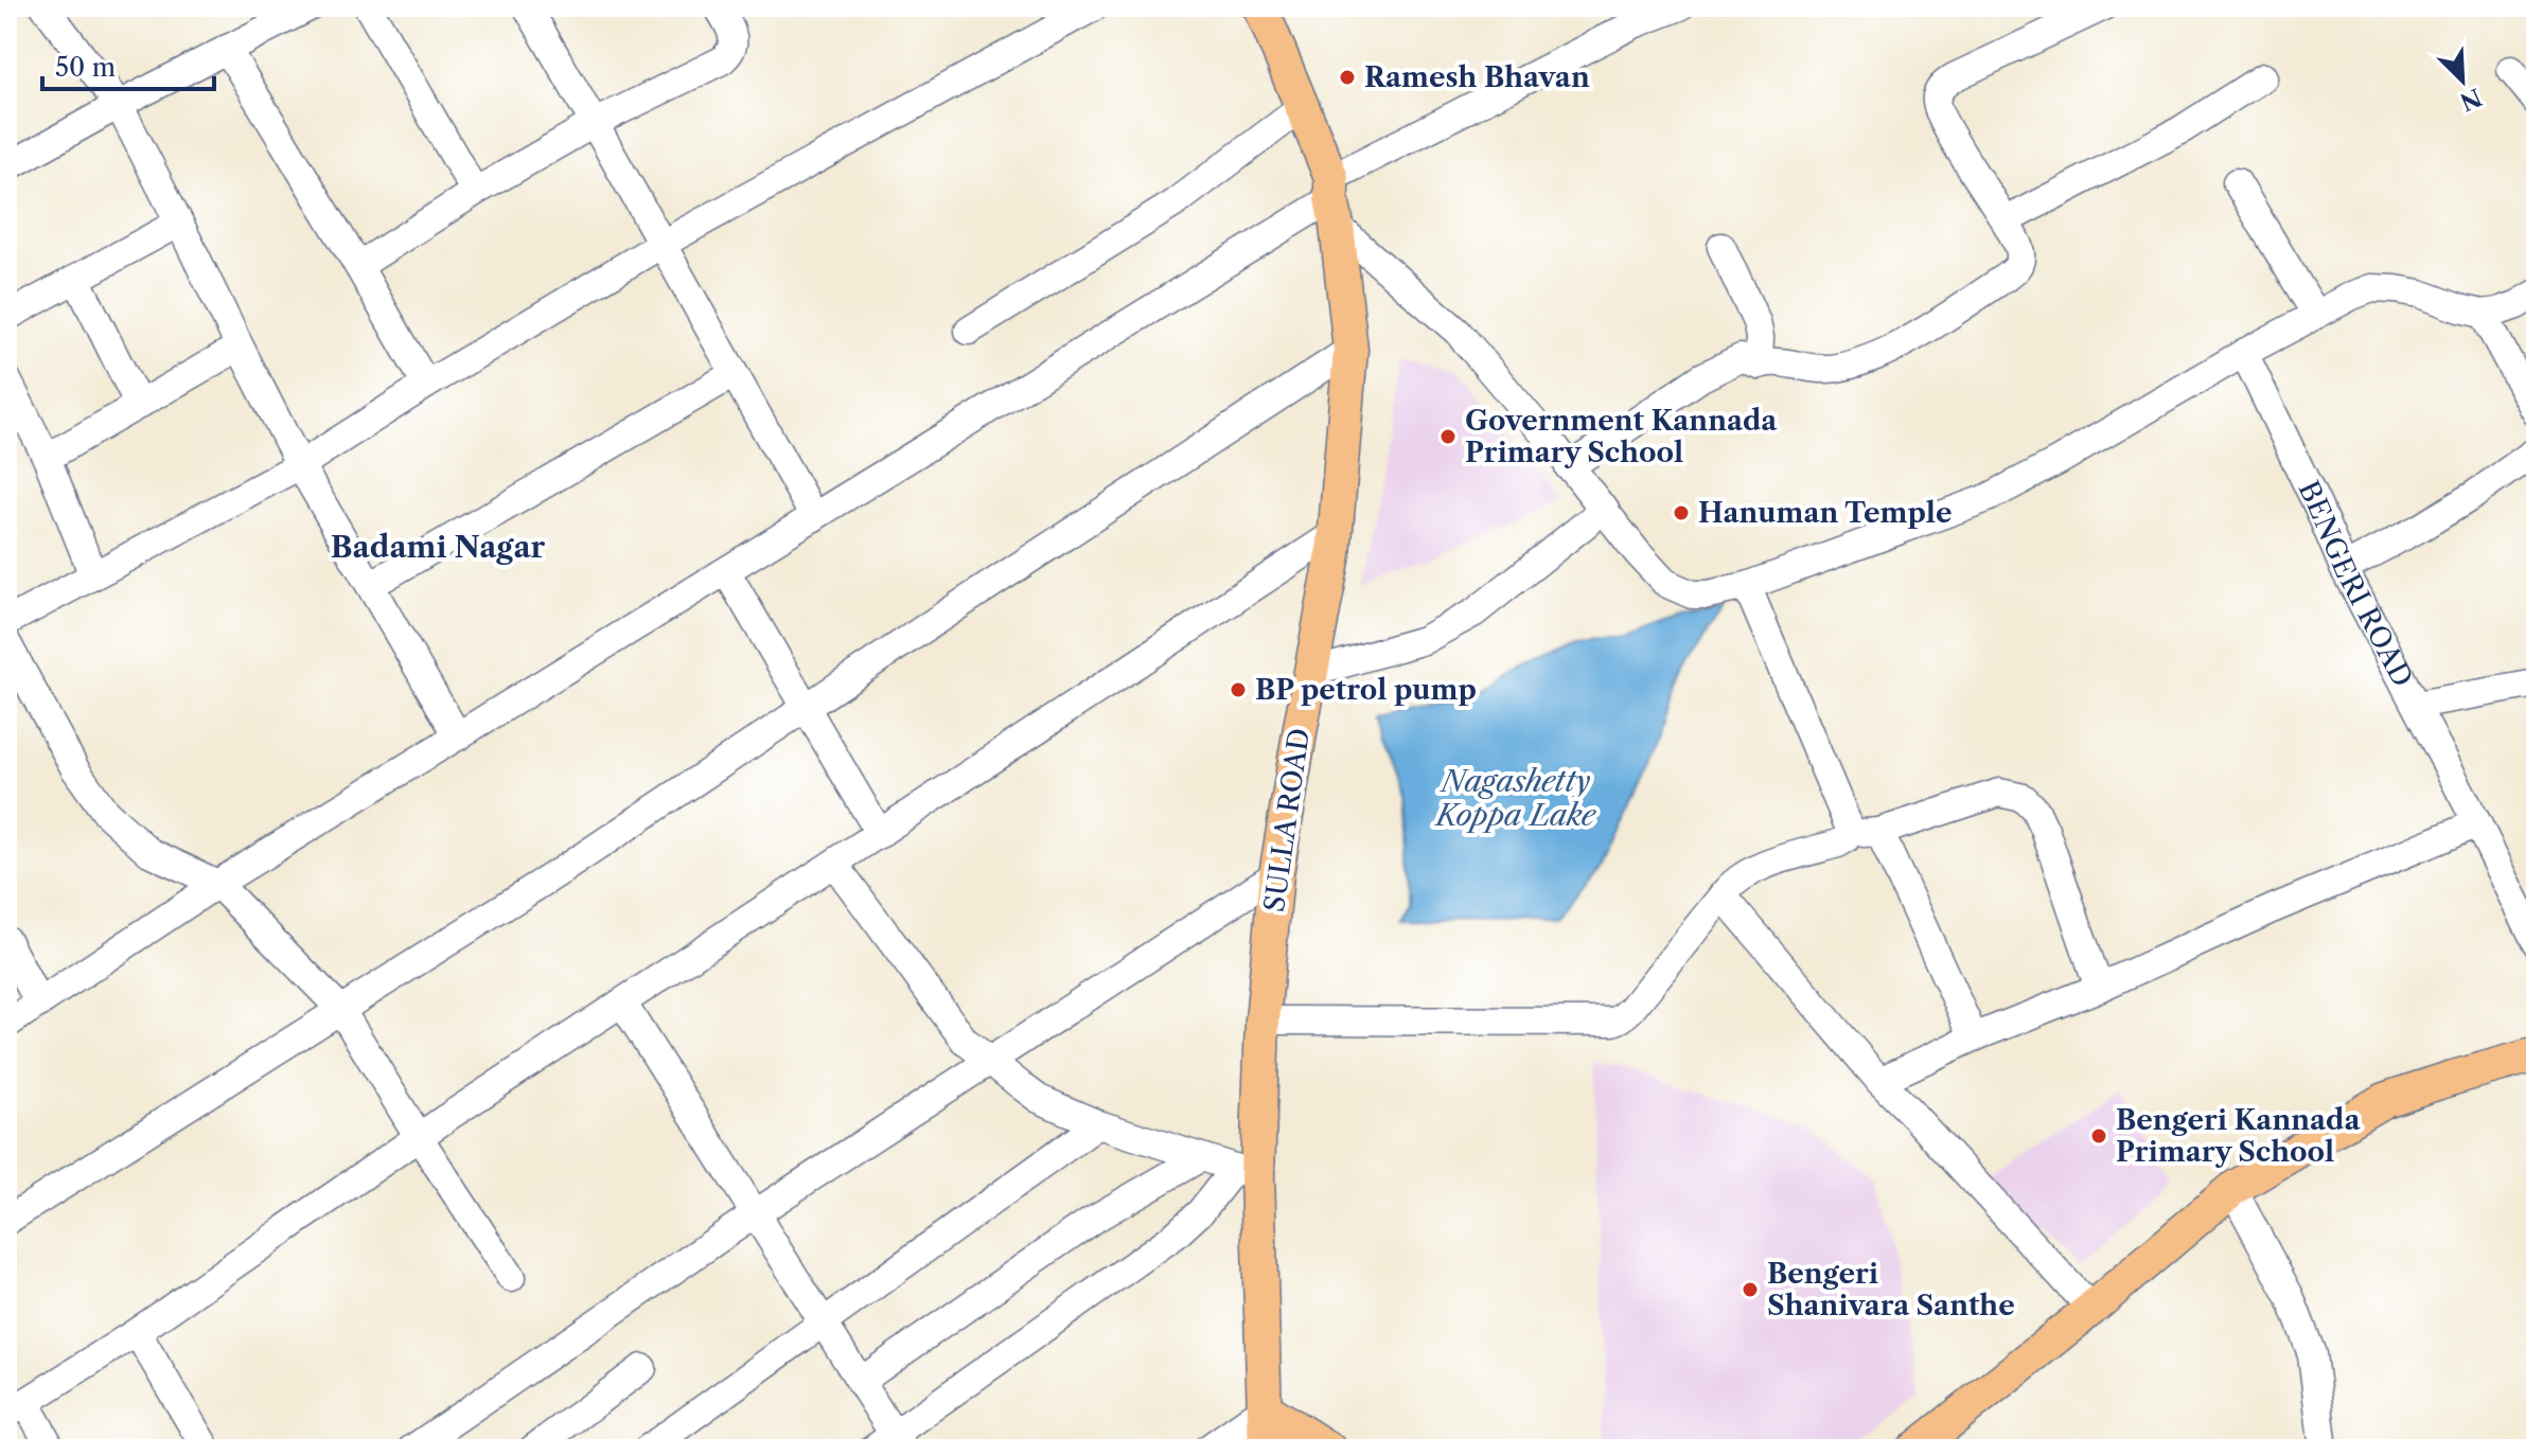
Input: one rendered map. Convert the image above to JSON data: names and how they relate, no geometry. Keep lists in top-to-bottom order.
{
  "streets": {
    "main road": ["SULLA ROAD"],
    "street": ["BENGERI ROAD"]
  },
  "districts": ["Badami Nagar"],
  "water": ["Nagashetty Koppa Lake"],
  "places": [
    "Ramesh Bhavan",
    "Government Kannada Primary School",
    "Hanuman Temple",
    "BP petrol pump",
    "Bengeri Kannada Primary School",
    "Bengeri Shanivara Santhe"
  ],
  "scale_bar": "50 m",
  "north": "bottom right"
}
